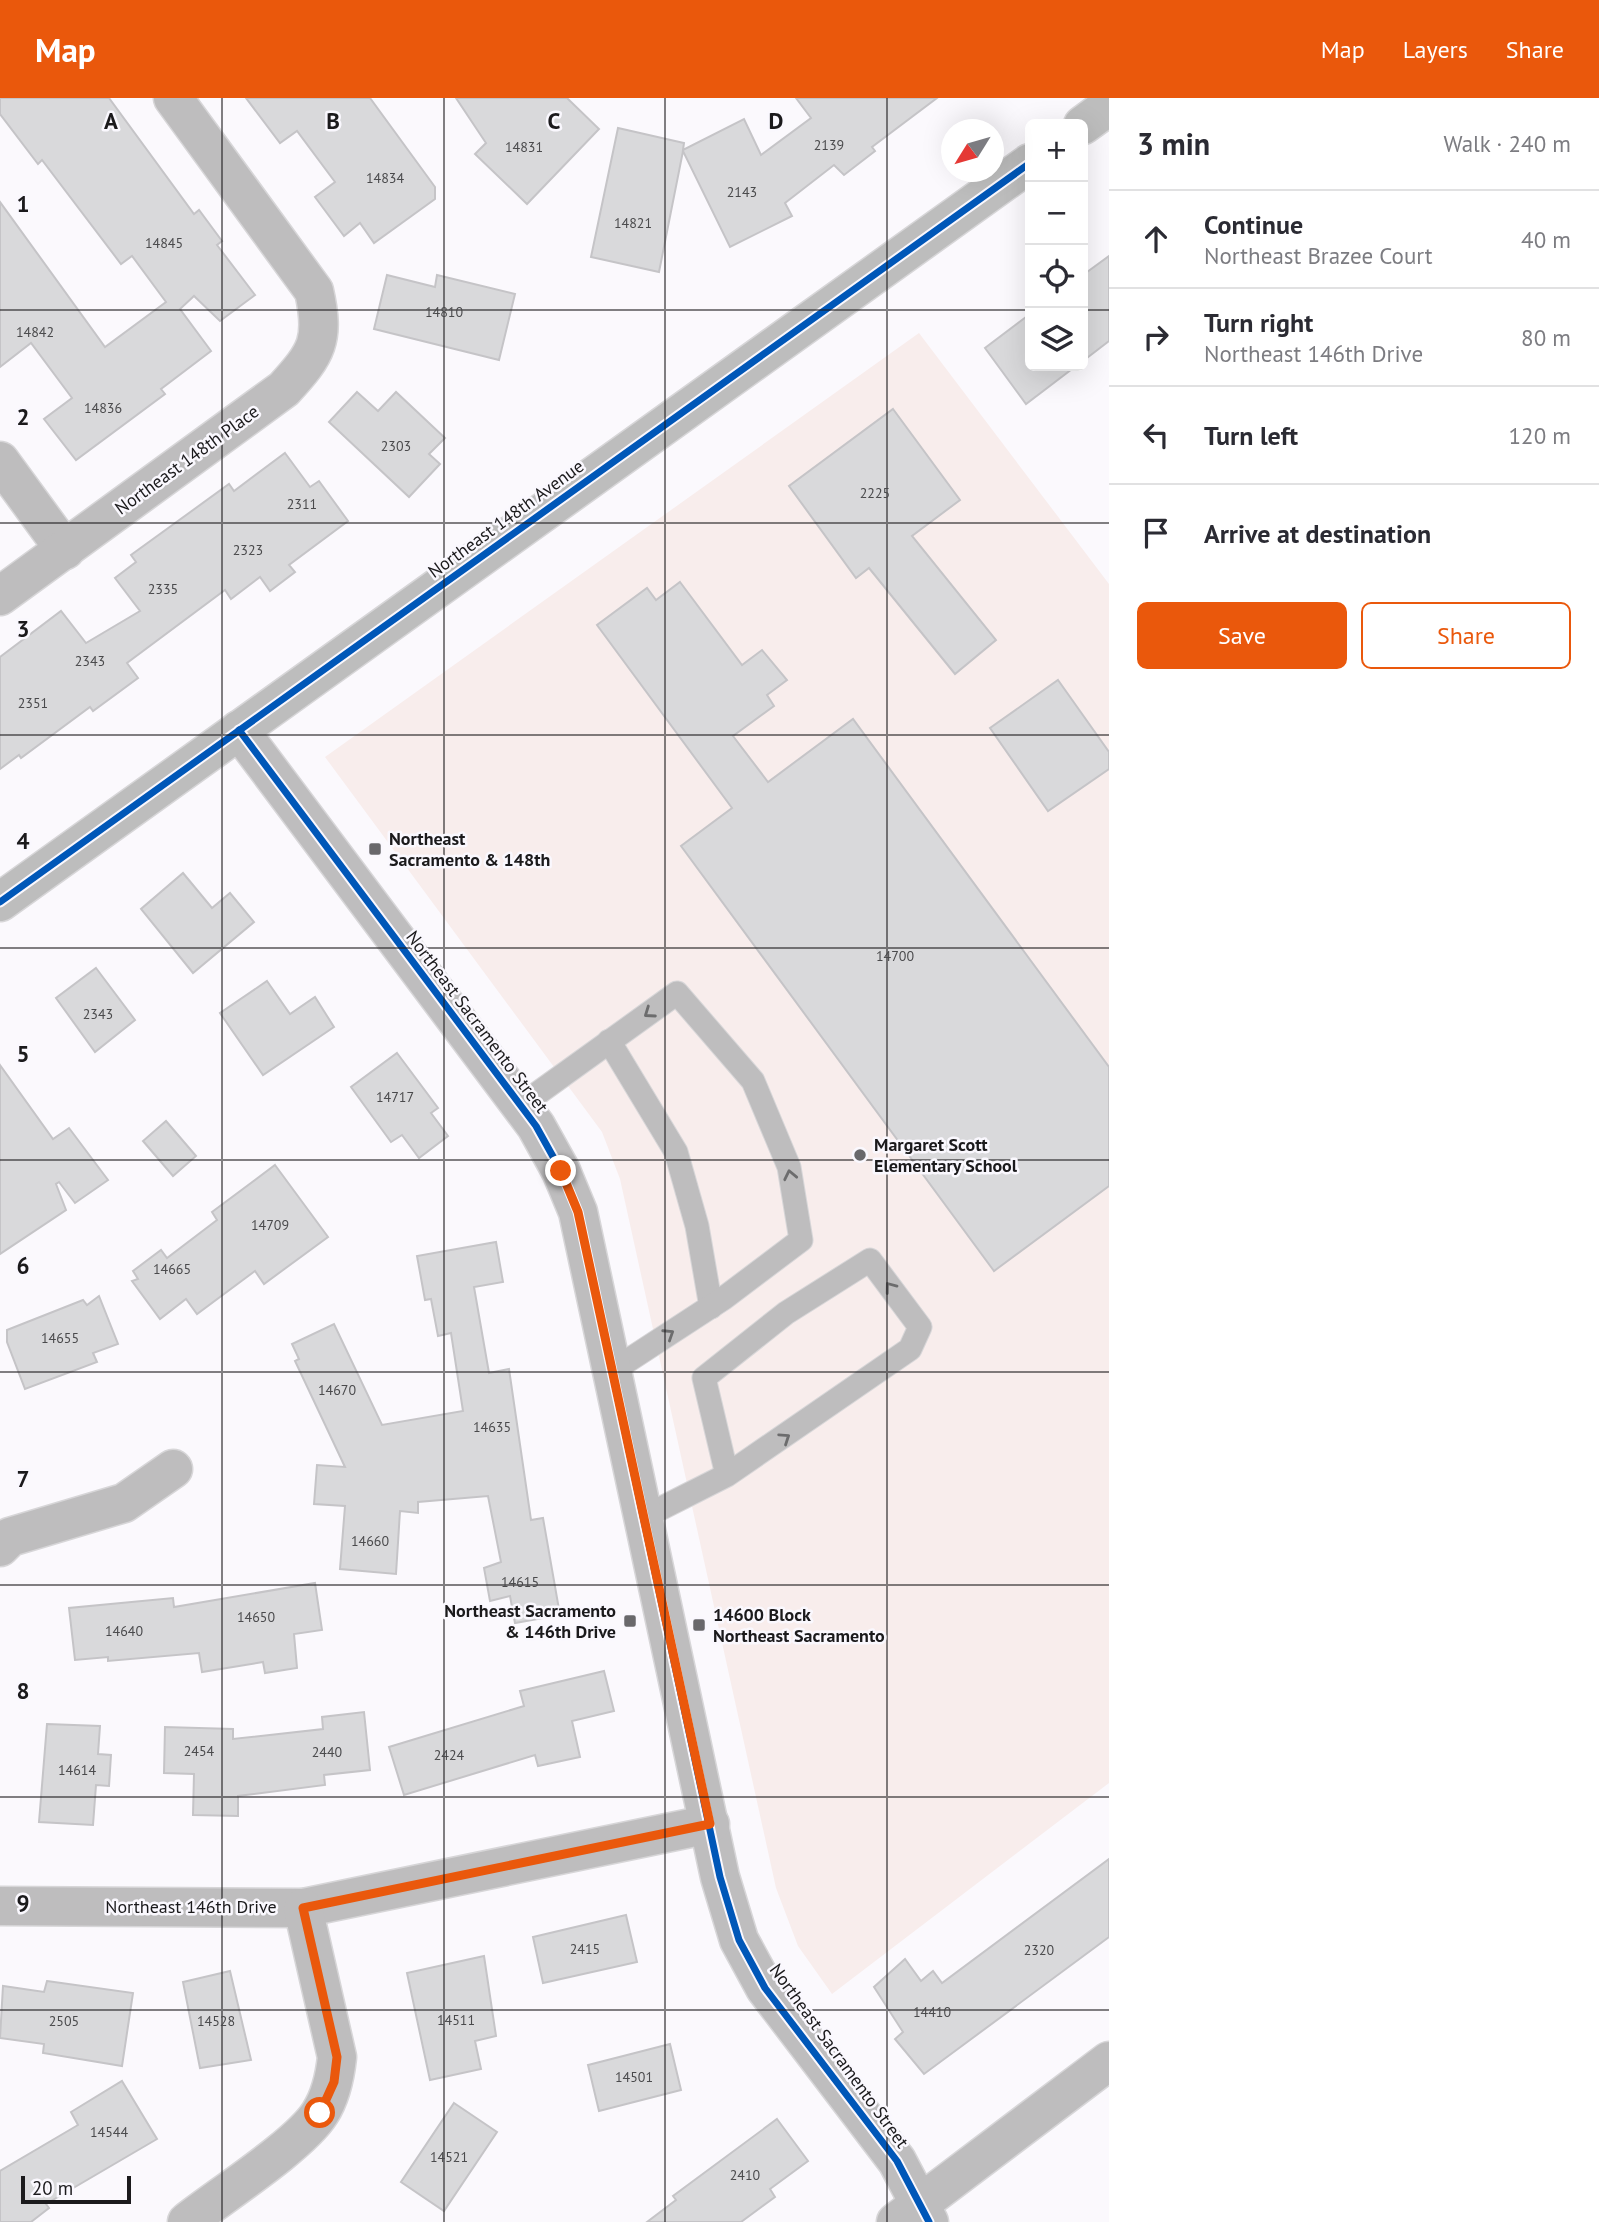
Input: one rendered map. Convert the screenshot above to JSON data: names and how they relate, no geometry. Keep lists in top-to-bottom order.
{
  "streets": {
    "main road": ["Northeast 148th Avenue"],
    "street": ["Northeast 148th Place", "Northeast Sacramento Street", "Northeast 146th Drive"]
  },
  "crossings": [
    ["Northeast 148th Avenue", "Northeast Sacramento Street"],
    ["Northeast Sacramento Street", "Northeast 146th Drive"]
  ],
  "places": {
    "transit": ["Northeast Sacramento & 148th", "Northeast Sacramento & 146th Drive", "14600 Block Northeast Sacramento"],
    "other": ["Margaret Scott Elementary School"]
  },
  "house_numbers": [
    "2139",
    "14831",
    "14834",
    "2143",
    "14821",
    "14845",
    "14810",
    "14842",
    "14836",
    "2303",
    "2225",
    "2311",
    "2323",
    "2335",
    "2343",
    "2351",
    "14700",
    "2343",
    "14717",
    "14709",
    "14665",
    "14655",
    "14670",
    "14635",
    "14660",
    "14615",
    "14650",
    "14640",
    "2454",
    "2440",
    "2424",
    "14614",
    "2415",
    "2320",
    "14410",
    "14511",
    "2505",
    "14528",
    "14501",
    "14544",
    "14521",
    "2410"
  ],
  "scale_bar": "20 m",
  "north": "bottom left",
  "page": {
    "header": "Map",
    "nav": ["Map", "Layers", "Share"],
    "heading": ["3 min", "Walk · 240 m"],
    "map_buttons": ["+", "−"],
    "list": [
      ["Continue", "Northeast Brazee Court", "40 m"],
      ["Turn right", "Northeast 146th Drive", "80 m"],
      ["Turn left", "120 m"],
      "Arrive at destination"
    ],
    "buttons": ["Save", "Share"],
    "scale": "20 m"
  },
  "grid": {
    "columns": [
      "A",
      "B",
      "C",
      "D"
    ],
    "rows": [
      "1",
      "2",
      "3",
      "4",
      "5",
      "6",
      "7",
      "8",
      "9"
    ]
  }
}
